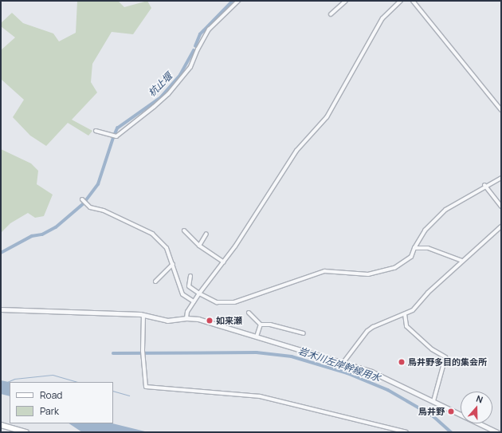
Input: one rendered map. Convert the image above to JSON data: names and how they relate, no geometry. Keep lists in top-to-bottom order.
{
  "water": ["杭止堰", "岩木川左岸幹線用水"],
  "places": ["如来瀬", "鳥井野多目的集会所", "鳥井野"],
  "legend": ["Road", "Park"],
  "north": "top"
}
